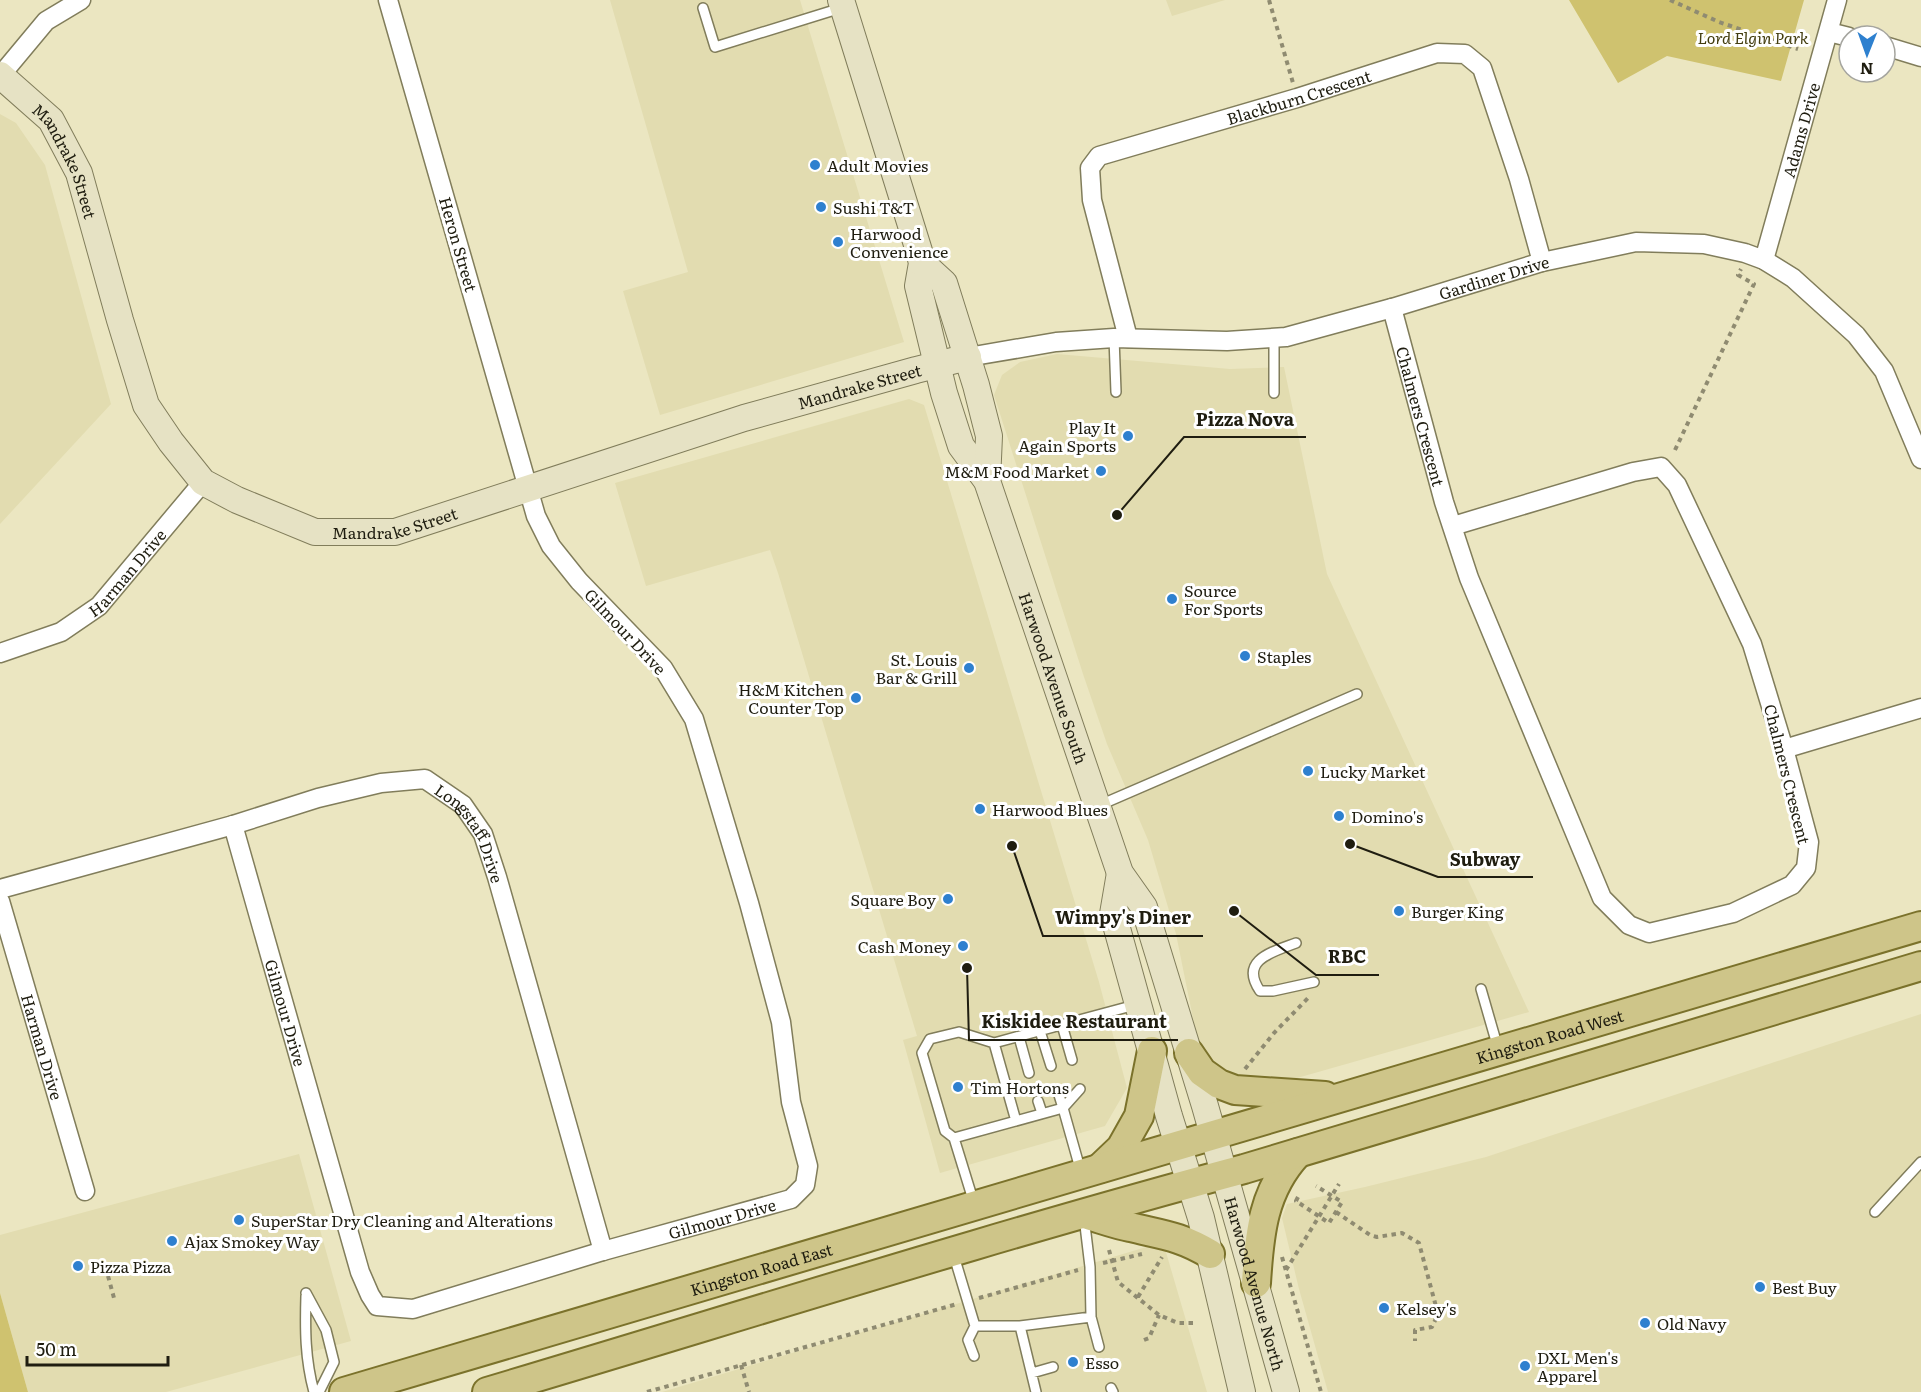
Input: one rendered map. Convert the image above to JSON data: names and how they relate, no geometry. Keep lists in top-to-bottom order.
{
  "streets": {
    "main road": [
      "Mandrake Street",
      "Harwood Avenue South",
      "Kingston Road West",
      "Kingston Road East",
      "Harwood Avenue North"
    ],
    "street": [
      "Blackburn Crescent",
      "Adams Drive",
      "Heron Street",
      "Gardiner Drive",
      "Chalmers Crescent",
      "Harman Drive",
      "Gilmour Drive",
      "Longstaff Drive"
    ]
  },
  "crossings": [
    ["Blackburn Crescent", "Gardiner Drive"],
    ["Adams Drive", "Gardiner Drive"],
    ["Mandrake Street", "Heron Street"],
    ["Mandrake Street", "Gardiner Drive"],
    ["Mandrake Street", "Harman Drive"],
    ["Mandrake Street", "Gilmour Drive"],
    ["Mandrake Street", "Harwood Avenue South"],
    ["Heron Street", "Gilmour Drive"],
    ["Gardiner Drive", "Chalmers Crescent"],
    ["Gardiner Drive", "Harwood Avenue South"],
    ["Gilmour Drive", "Longstaff Drive"],
    ["Harwood Avenue South", "Kingston Road West"],
    ["Harwood Avenue South", "Kingston Road East"],
    ["Harwood Avenue South", "Harwood Avenue North"],
    ["Kingston Road West", "Kingston Road East"],
    ["Kingston Road West", "Harwood Avenue North"],
    ["Kingston Road East", "Harwood Avenue North"]
  ],
  "parks": ["Lord Elgin Park"],
  "places": [
    "Adult Movies",
    "Sushi T&T",
    "Harwood Convenience",
    "Play It Again Sports",
    "M&M Food Market",
    "Pizza Nova",
    "Source For Sports",
    "Staples",
    "St. Louis Bar & Grill",
    "H&M Kitchen Counter Top",
    "Lucky Market",
    "Harwood Blues",
    "Domino's",
    "Subway",
    "Wimpy's Diner",
    "Square Boy",
    "RBC",
    "Burger King",
    "Cash Money",
    "Kiskidee Restaurant",
    "Tim Hortons",
    "SuperStar Dry Cleaning and Alterations",
    "Ajax Smokey Way",
    "Pizza Pizza",
    "Best Buy",
    "Kelsey's",
    "Old Navy",
    "Esso",
    "DXL Men's Apparel"
  ],
  "scale_bar": "50 m",
  "north": "bottom"
}
